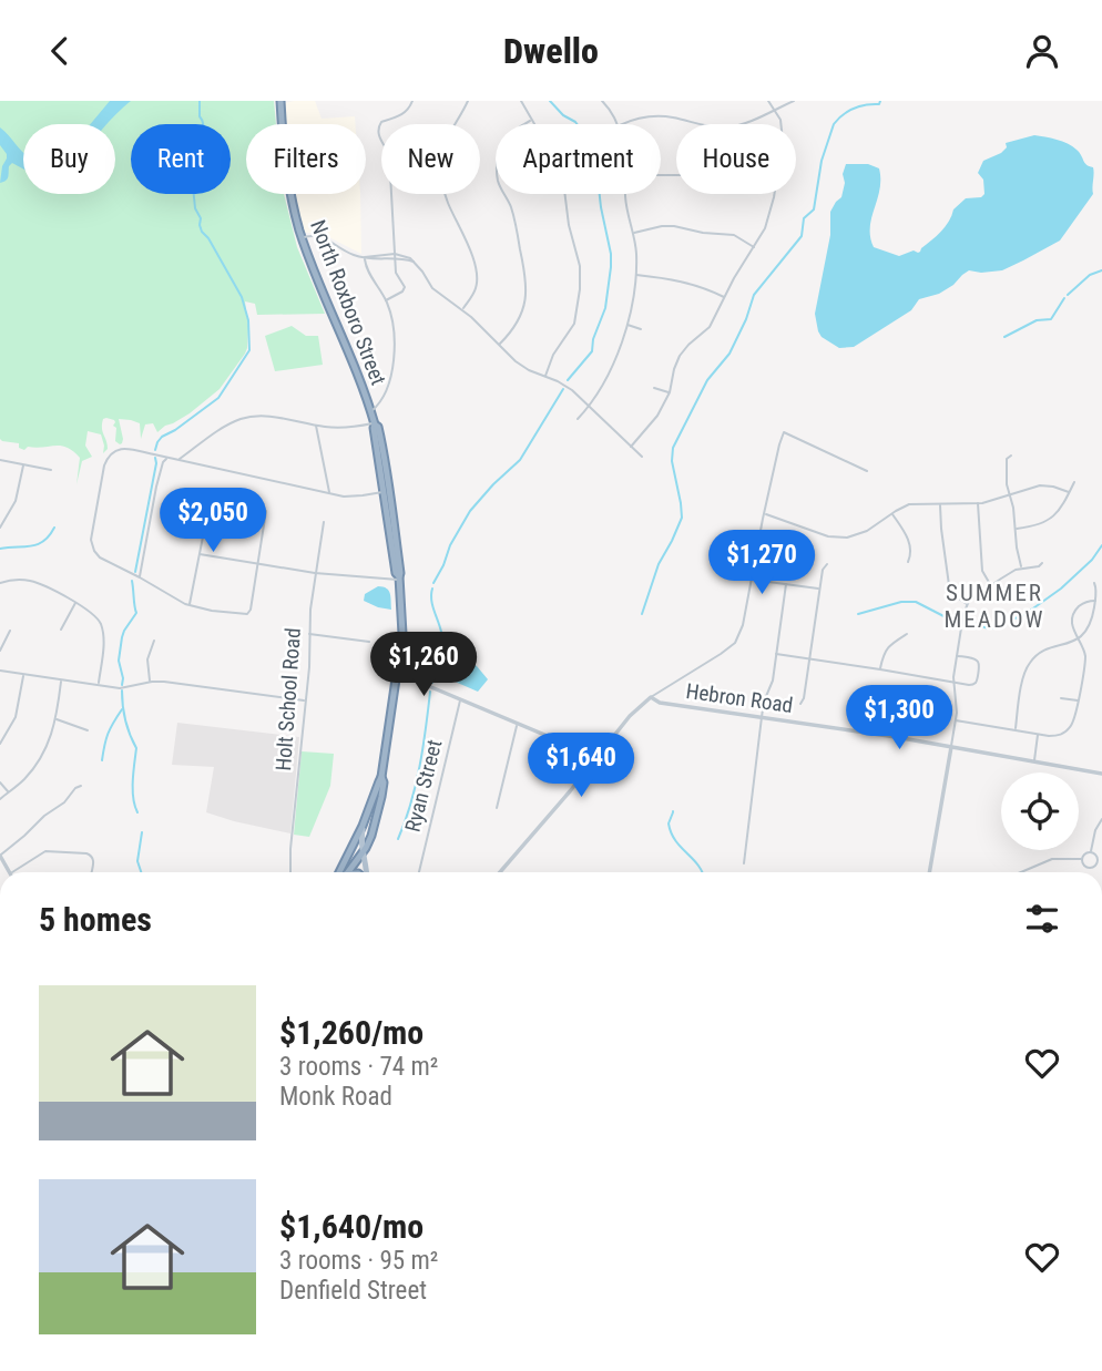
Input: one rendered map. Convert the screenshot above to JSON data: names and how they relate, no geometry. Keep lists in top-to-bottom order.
{
  "streets": {
    "highway": ["North Roxboro Street"],
    "street": ["Hebron Road", "Holt School Road", "Ryan Street"]
  },
  "districts": ["SUMMER MEADOW"],
  "page": {
    "header": "Dwello",
    "chip": [
      "Buy",
      "Rent",
      "Filters",
      "New",
      "Apartment",
      "House"
    ],
    "price": [
      "$2,050",
      "$1,270",
      "$1,260",
      "$1,300",
      "$1,640"
    ],
    "heading": "5 homes",
    "list": [
      {
        "name": "$1,260/mo",
        "note": "3 rooms · 74 m² · Monk Road"
      },
      {
        "name": "$1,640/mo",
        "note": "3 rooms · 95 m² · Denfield Street"
      }
    ]
  }
}
